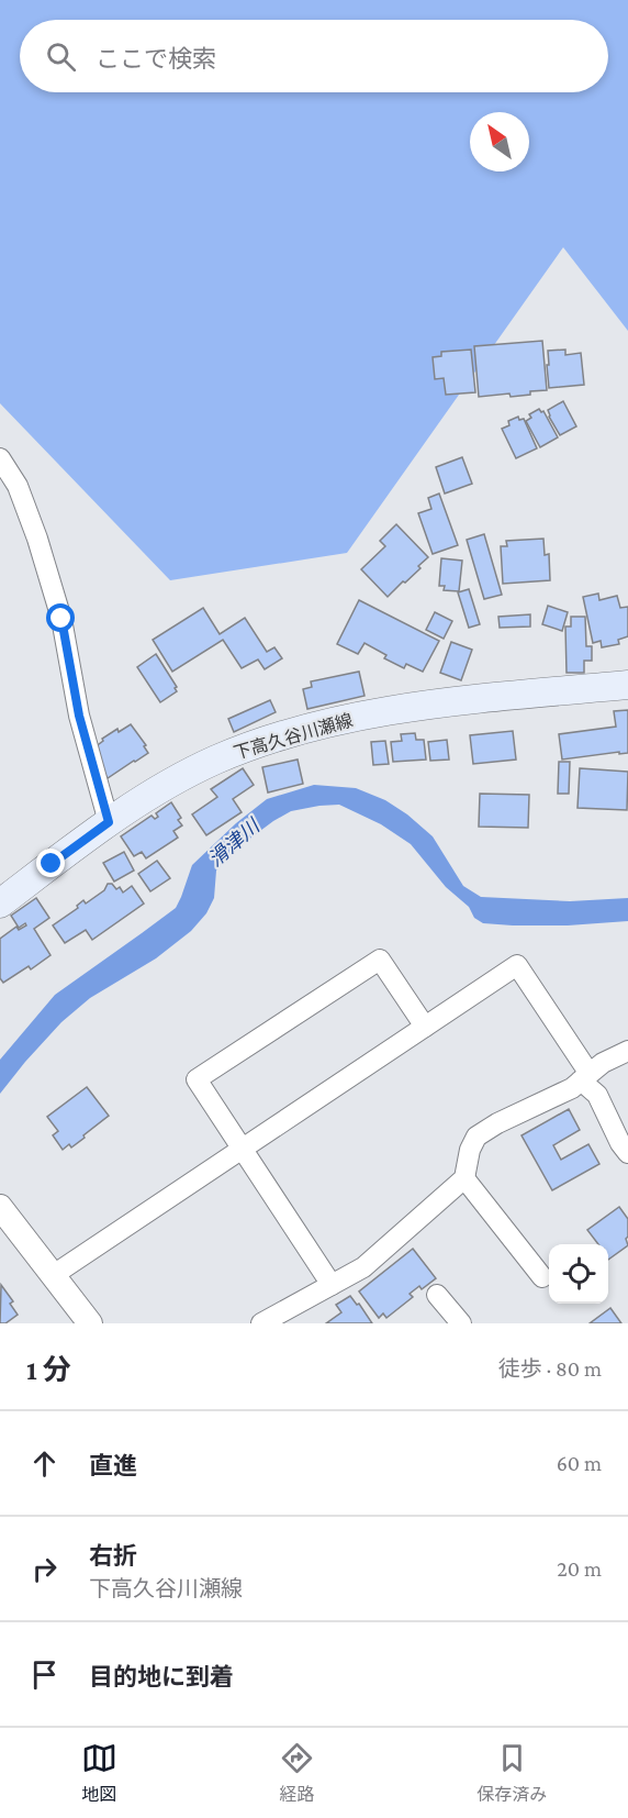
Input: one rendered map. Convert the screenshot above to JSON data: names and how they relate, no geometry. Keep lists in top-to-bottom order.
{
  "streets": {
    "main road": ["下高久谷川瀬線"]
  },
  "water": ["滑津川"],
  "north": "top left",
  "page": {
    "search": "ここで検索",
    "heading": ["1 分", "徒歩 · 80 m"],
    "list": [
      ["直進", "60 m"],
      ["右折", "下高久谷川瀬線", "20 m"],
      "目的地に到着"
    ],
    "nav": ["地図", "経路", "保存済み"]
  }
}
